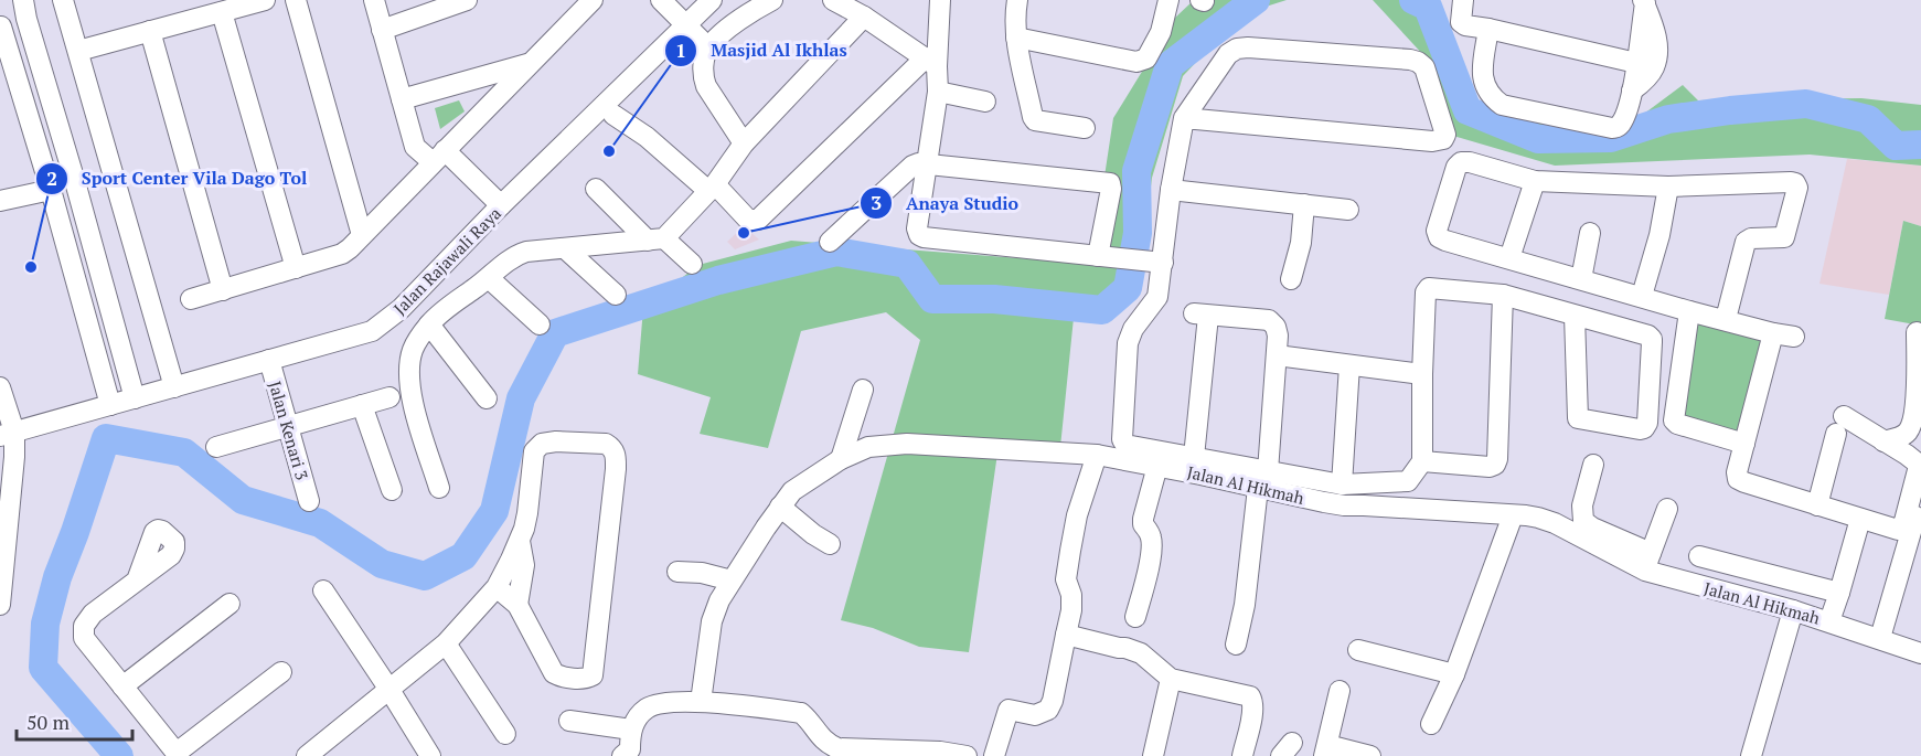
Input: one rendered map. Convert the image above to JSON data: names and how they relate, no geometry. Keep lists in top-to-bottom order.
{
  "streets": {
    "street": ["Jalan Rajawali Raya", "Jalan Kenari 3", "Jalan Al Hikmah"]
  },
  "crossings": [
    ["Jalan Rajawali Raya", "Jalan Kenari 3"]
  ],
  "places": ["Masjid Al Ikhlas", "Anaya Studio", "Sport Center Vila Dago Tol"],
  "scale_bar": "50 m"
}
